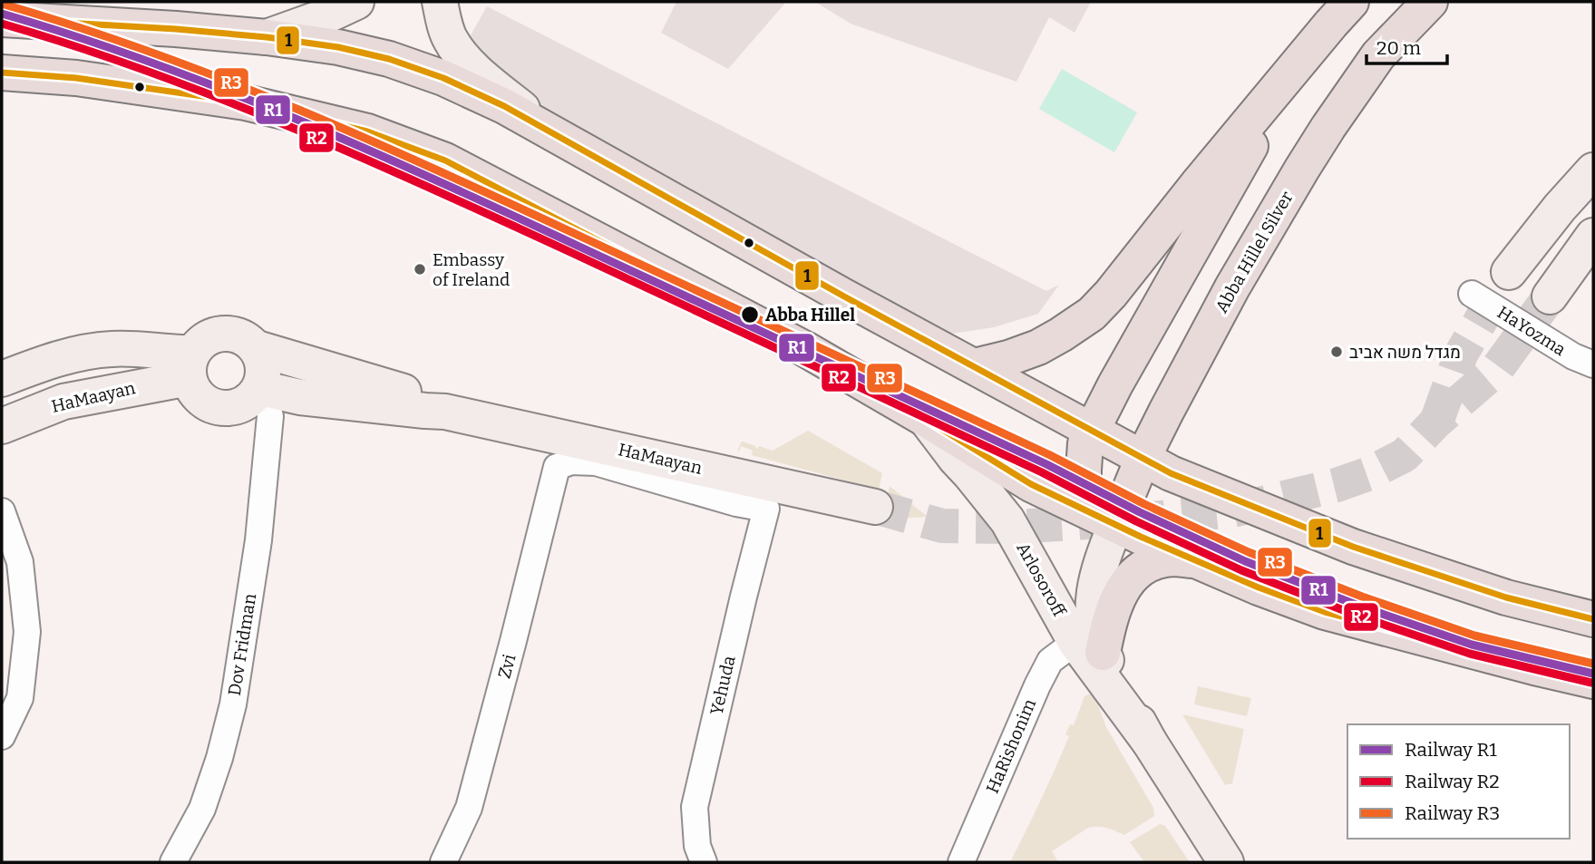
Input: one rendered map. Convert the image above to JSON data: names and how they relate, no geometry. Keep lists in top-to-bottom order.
{
  "streets": {
    "main road": ["Abba Hillel Silver"],
    "street": [
      "HaYozma",
      "HaMaayan",
      "Arlosoroff",
      "Dov Fridman",
      "Zvi",
      "Yehuda",
      "HaRishonim"
    ]
  },
  "crossings": [
    ["Abba Hillel Silver", "Arlosoroff"],
    ["HaMaayan", "Dov Fridman"],
    ["HaMaayan", "Zvi"],
    ["HaMaayan", "Yehuda"],
    ["Arlosoroff", "HaRishonim"]
  ],
  "places": ["Embassy of Ireland", "Abba Hillel", "מגדל משה אביב"],
  "lines": [
    "rail line R3",
    "rail line R1",
    "transit line 1",
    "rail line R2"
  ],
  "legend": ["Railway R1", "Railway R2", "Railway R3"],
  "scale_bar": "20 m"
}
